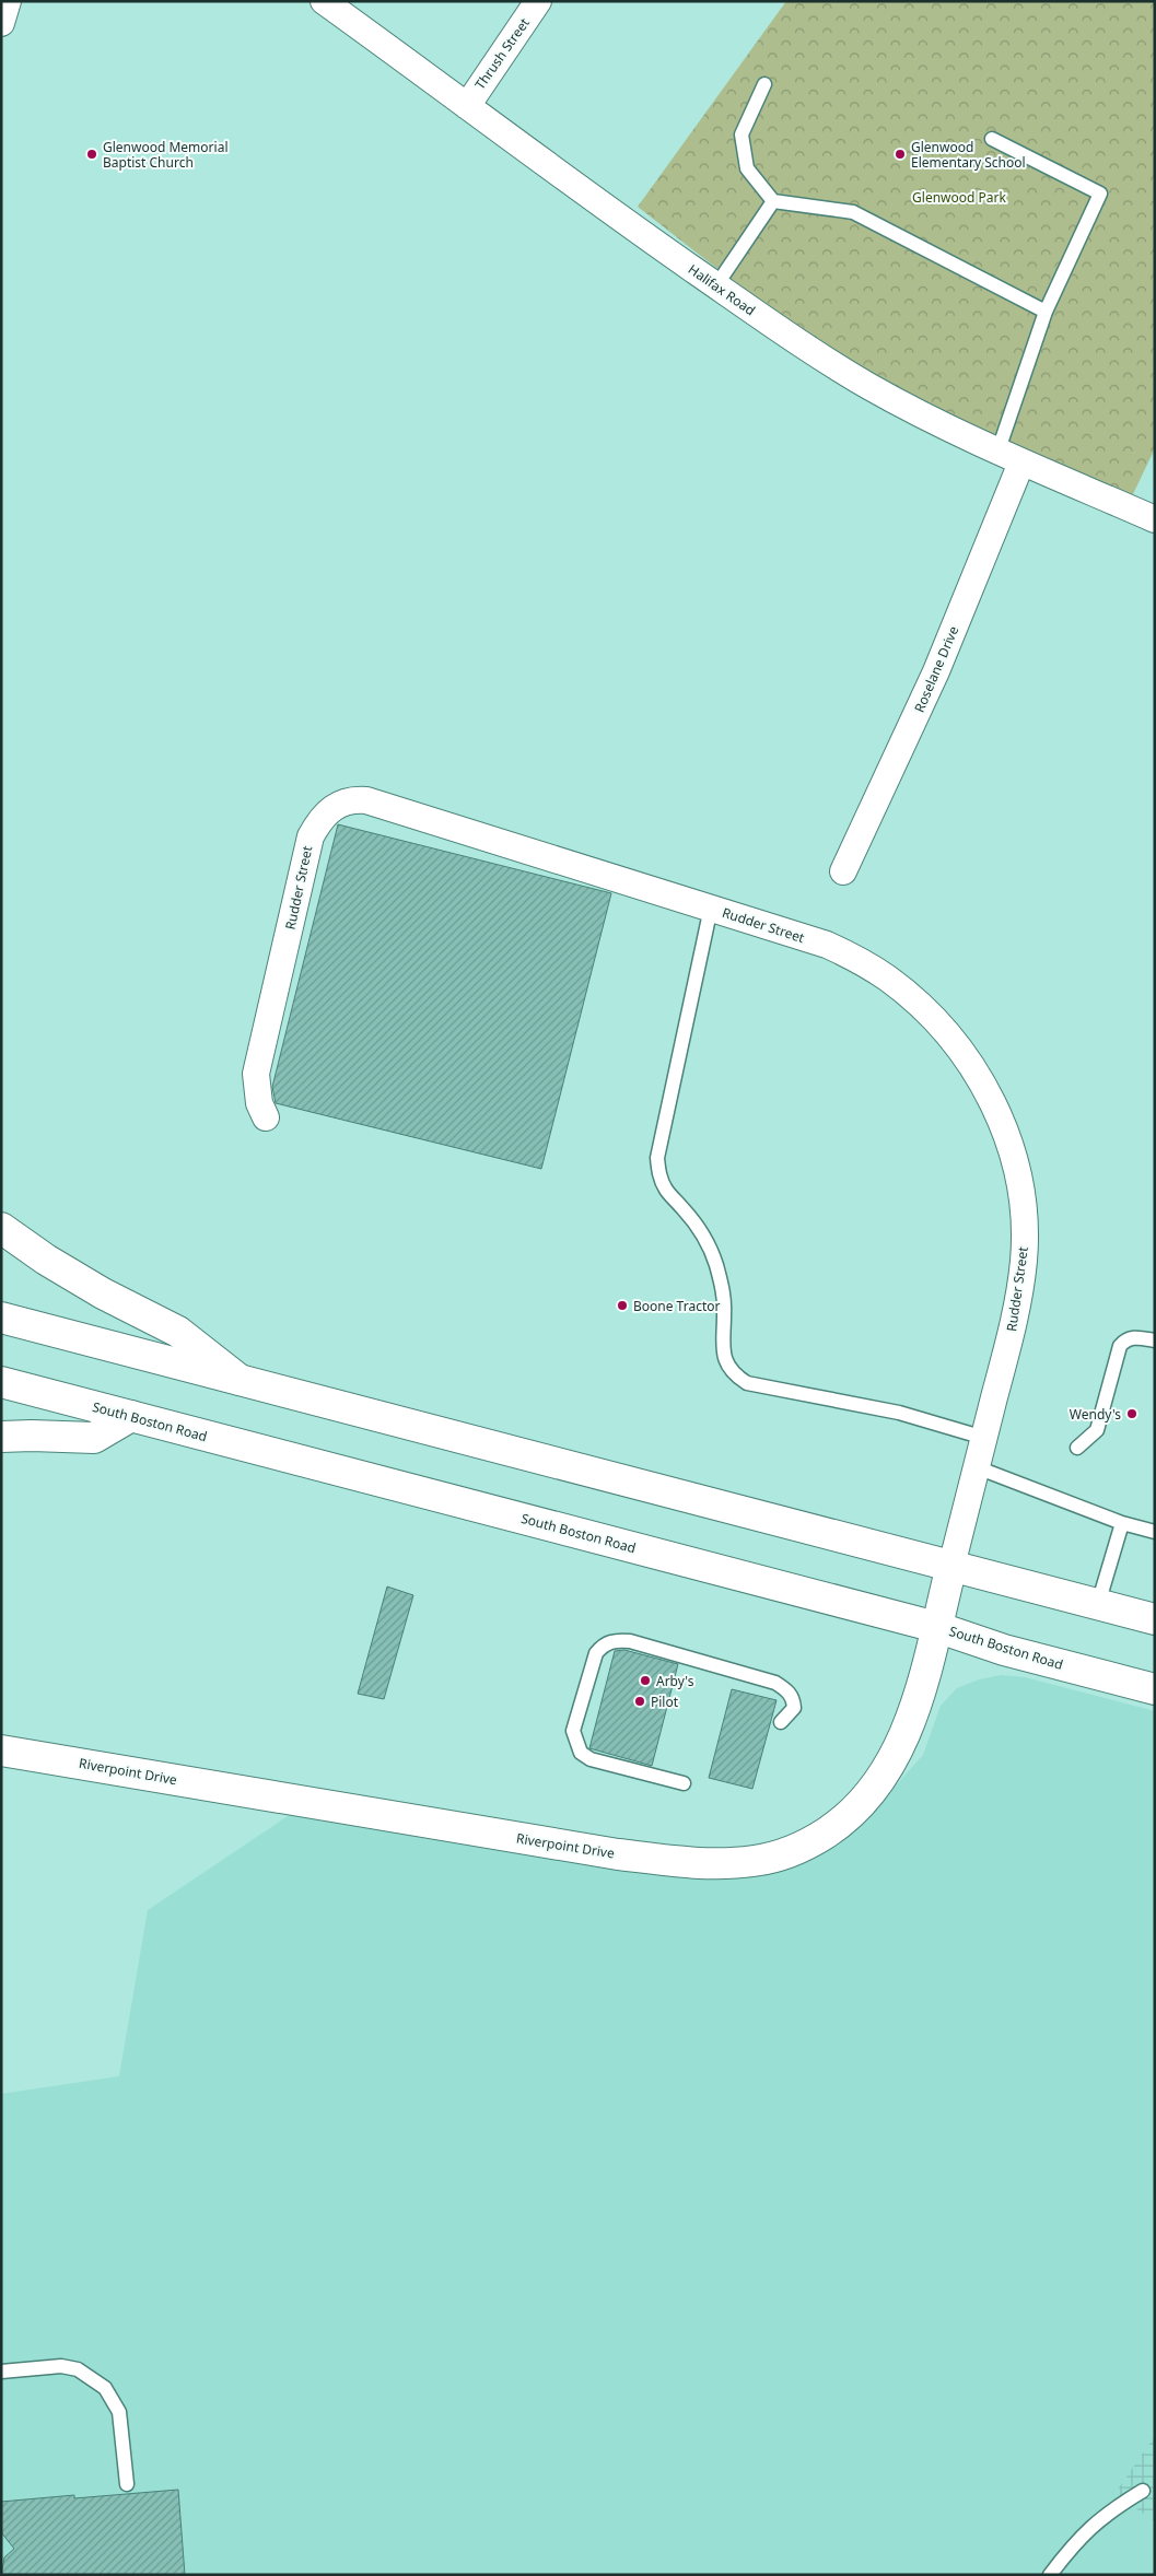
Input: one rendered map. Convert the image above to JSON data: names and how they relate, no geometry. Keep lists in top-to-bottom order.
{
  "streets": {
    "main road": ["South Boston Road", "Riverpoint Drive"],
    "street": [
      "Thrush Street",
      "Halifax Road",
      "Roselane Drive",
      "Rudder Street"
    ]
  },
  "crossings": [
    ["Thrush Street", "Halifax Road"],
    ["Halifax Road", "Roselane Drive"],
    ["Rudder Street", "Riverpoint Drive"],
    ["South Boston Road", "Riverpoint Drive"]
  ],
  "parks": ["Glenwood Park"],
  "places": [
    "Glenwood Memorial Baptist Church",
    "Glenwood Elementary School",
    "Boone Tractor",
    "Wendy's",
    "Arby's",
    "Pilot"
  ]
}
